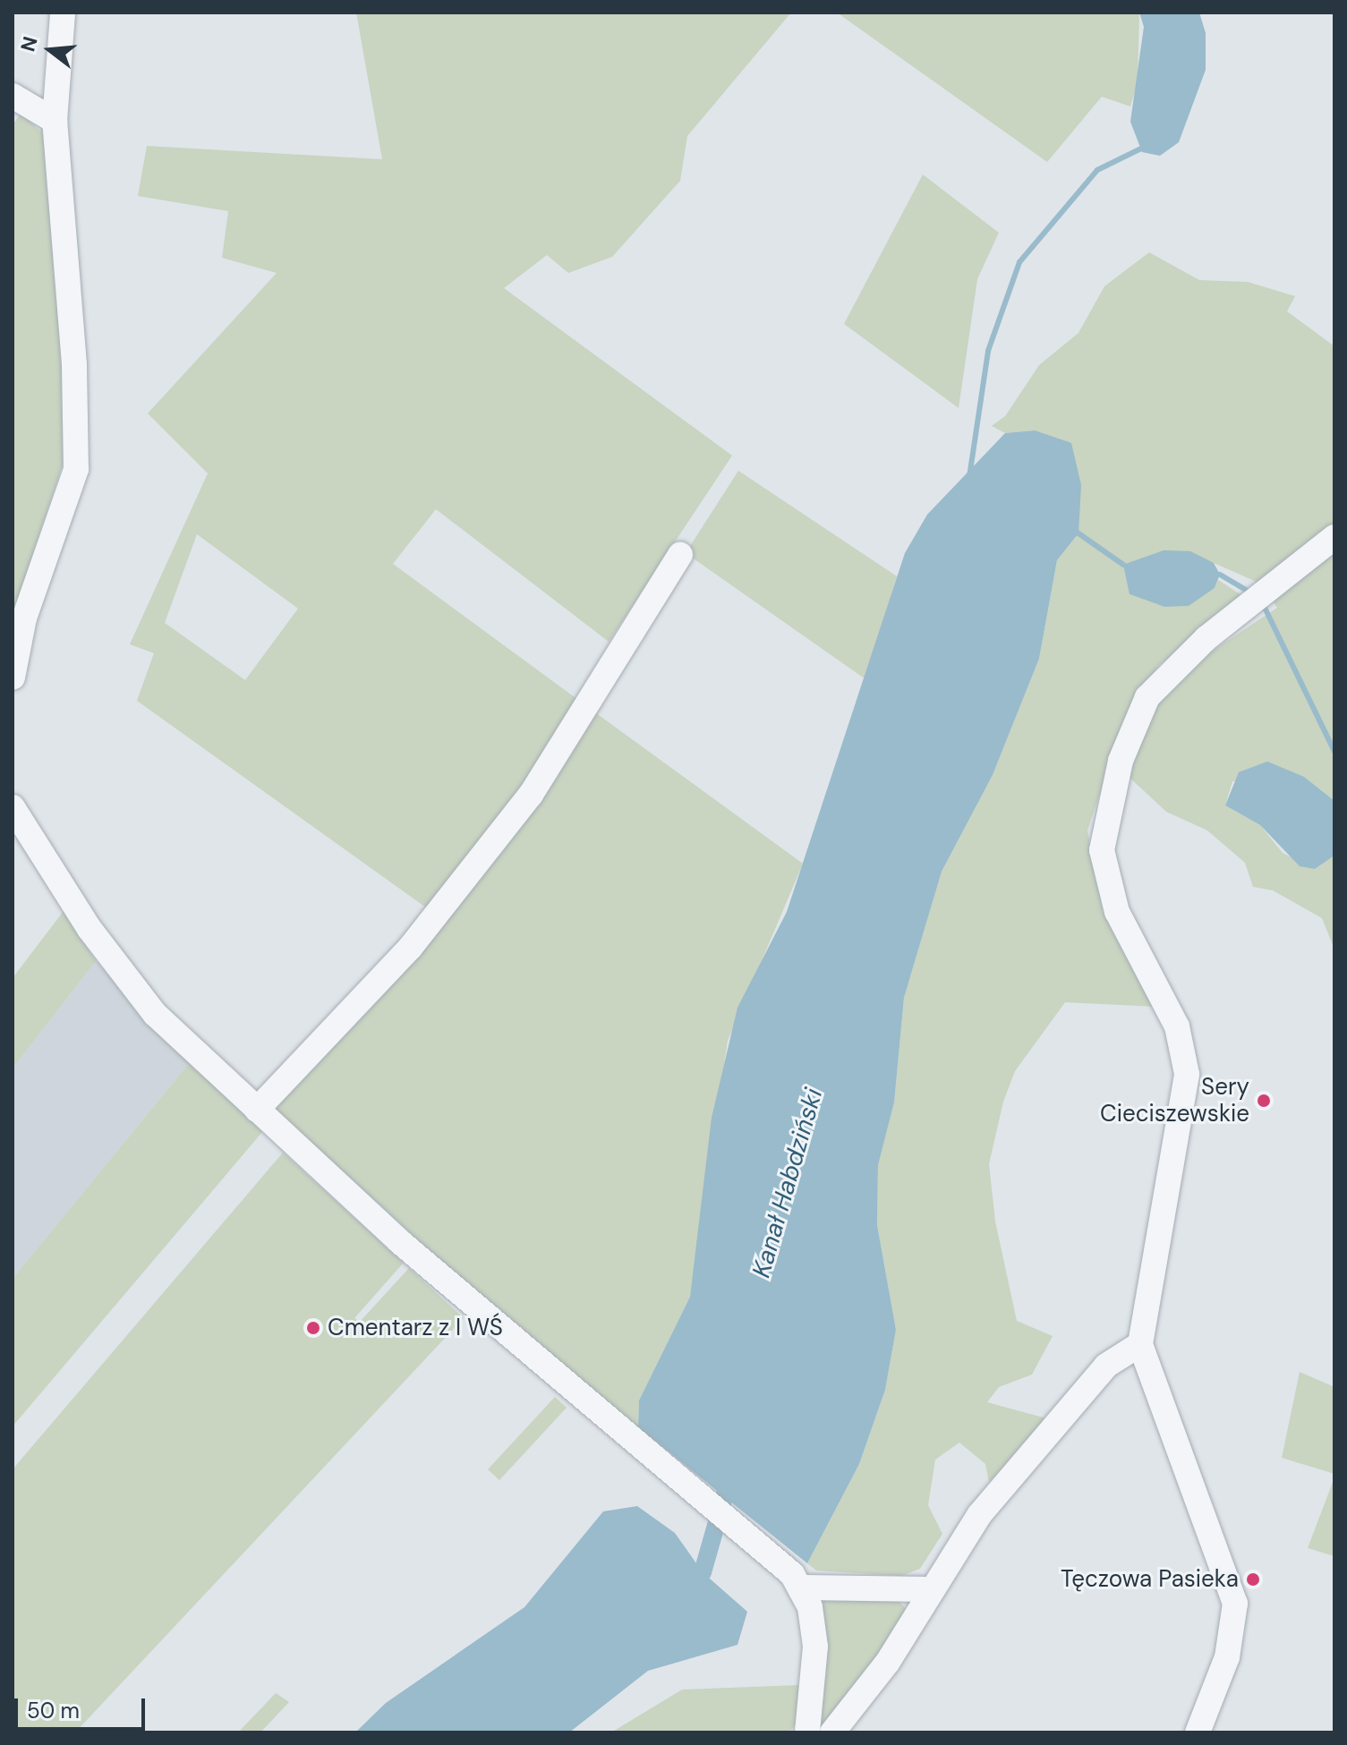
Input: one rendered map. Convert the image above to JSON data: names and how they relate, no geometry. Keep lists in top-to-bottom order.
{
  "water": ["Kanał Habdziński"],
  "places": ["Sery Cieciszewskie", "Cmentarz z I WŚ", "Tęczowa Pasieka"],
  "scale_bar": "50 m",
  "north": "left"
}
